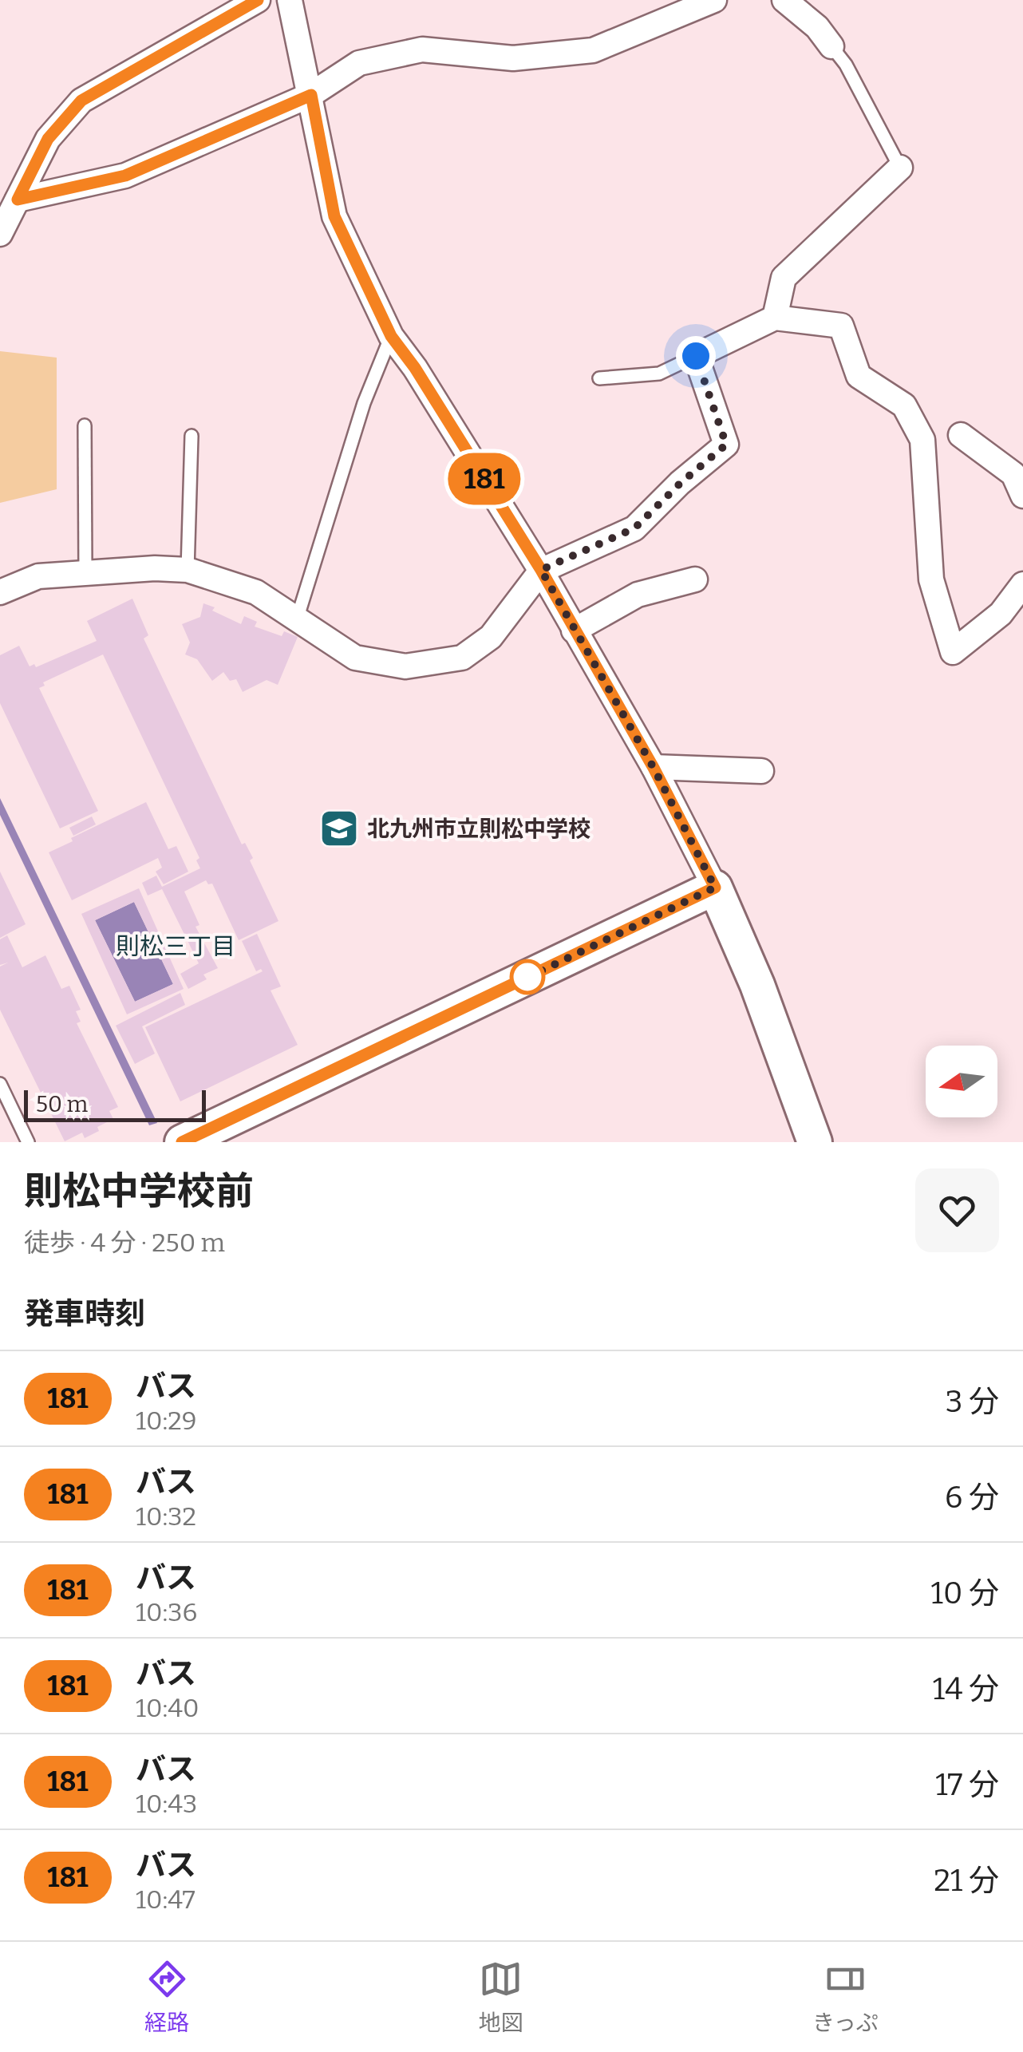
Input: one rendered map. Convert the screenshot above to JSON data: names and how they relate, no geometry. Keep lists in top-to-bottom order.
{
  "districts": ["則松三丁目"],
  "places": {
    "school or university": ["北九州市立則松中学校"]
  },
  "lines": ["bus line 181"],
  "scale_bar": "50 m",
  "north": "left",
  "page": {
    "on_map": "181",
    "scale": "50 m",
    "heading": [
      ["則松中学校前", "徒歩 · 4 分 · 250 m"],
      "発車時刻"
    ],
    "list": [
      {
        "mark": "181",
        "name": "バス",
        "note": "10:29",
        "value": "3 分"
      },
      {
        "mark": "181",
        "name": "バス",
        "note": "10:32",
        "value": "6 分"
      },
      {
        "mark": "181",
        "name": "バス",
        "note": "10:36",
        "value": "10 分"
      },
      {
        "mark": "181",
        "name": "バス",
        "note": "10:40",
        "value": "14 分"
      },
      {
        "mark": "181",
        "name": "バス",
        "note": "10:43",
        "value": "17 分"
      },
      {
        "mark": "181",
        "name": "バス",
        "note": "10:47",
        "value": "21 分"
      }
    ],
    "tabs": ["経路", "地図", "きっぷ"]
  }
}
